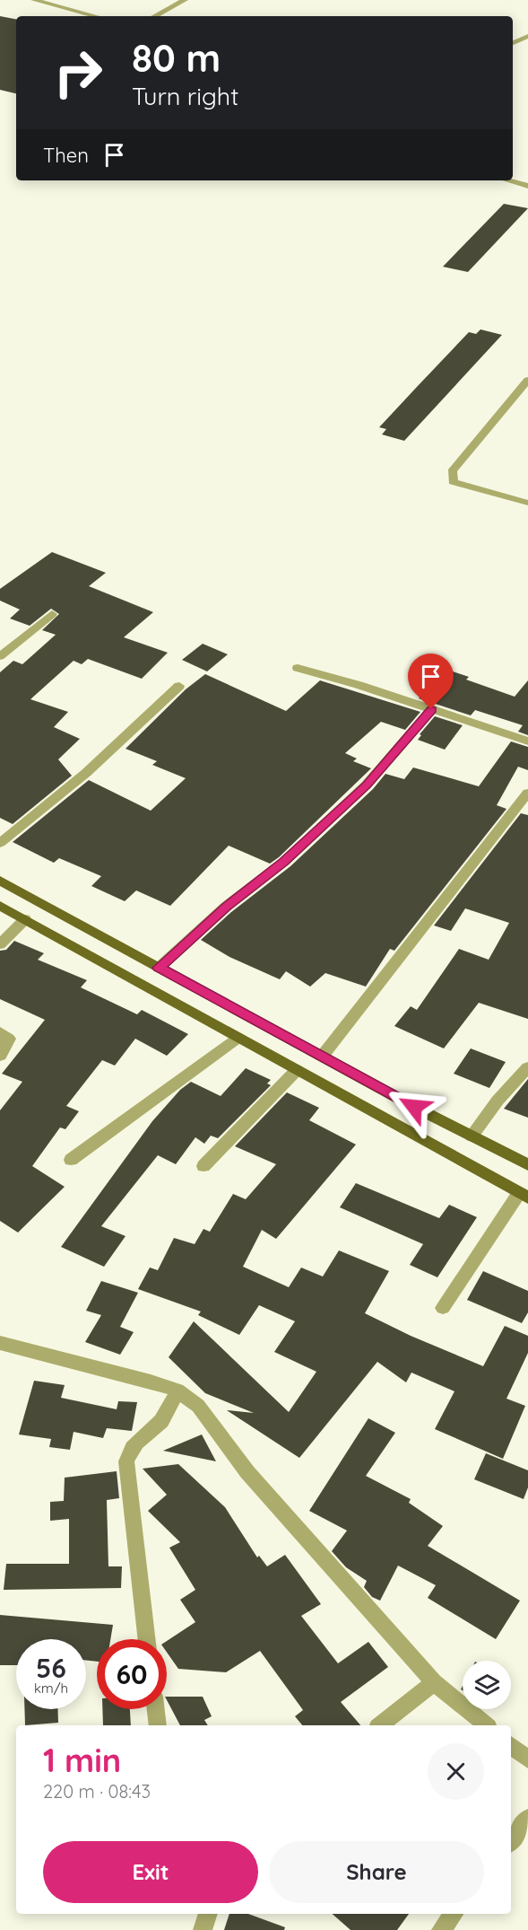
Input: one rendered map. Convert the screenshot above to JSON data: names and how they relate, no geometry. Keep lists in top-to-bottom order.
{
  "page": {
    "turn": ["80 m", "Turn right"],
    "then": "Then",
    "speed": "56 km/h",
    "limit": "60",
    "heading": ["1 min", "220 m · 08:43"],
    "buttons": ["Exit", "Share"]
  }
}
